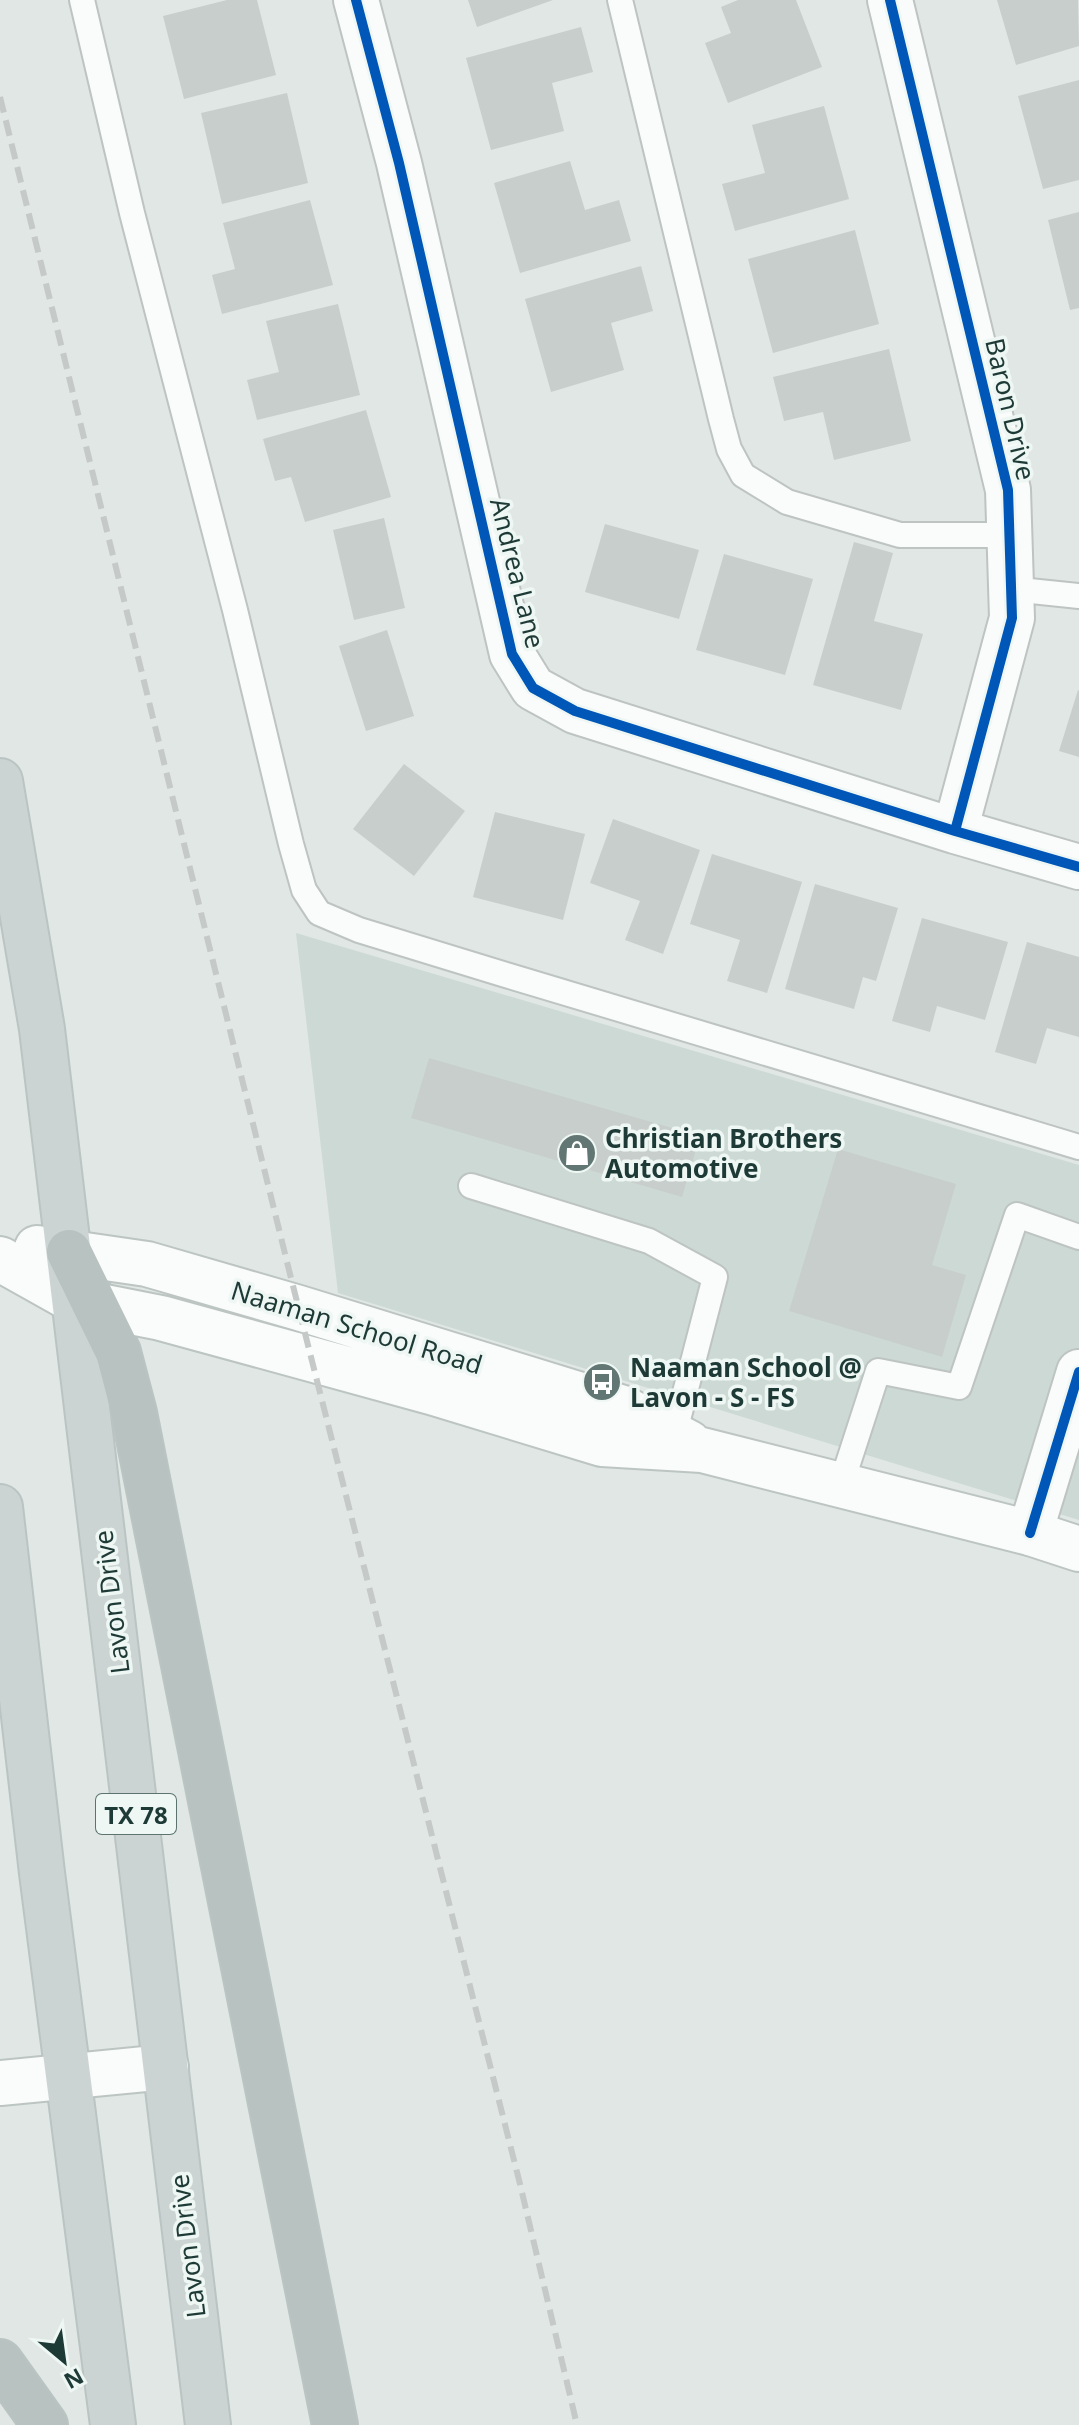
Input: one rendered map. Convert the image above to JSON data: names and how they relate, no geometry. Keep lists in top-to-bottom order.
{
  "streets": {
    "main road": ["Lavon Drive", "TX 78"],
    "street": ["Baron Drive", "Andrea Lane", "Naaman School Road"]
  },
  "crossings": [
    ["Baron Drive", "Andrea Lane"],
    ["Naaman School Road", "Lavon Drive"]
  ],
  "places": {
    "shop": ["Christian Brothers Automotive"],
    "bus stop": ["Naaman School @ Lavon - S - FS"]
  },
  "north": "bottom right"
}
